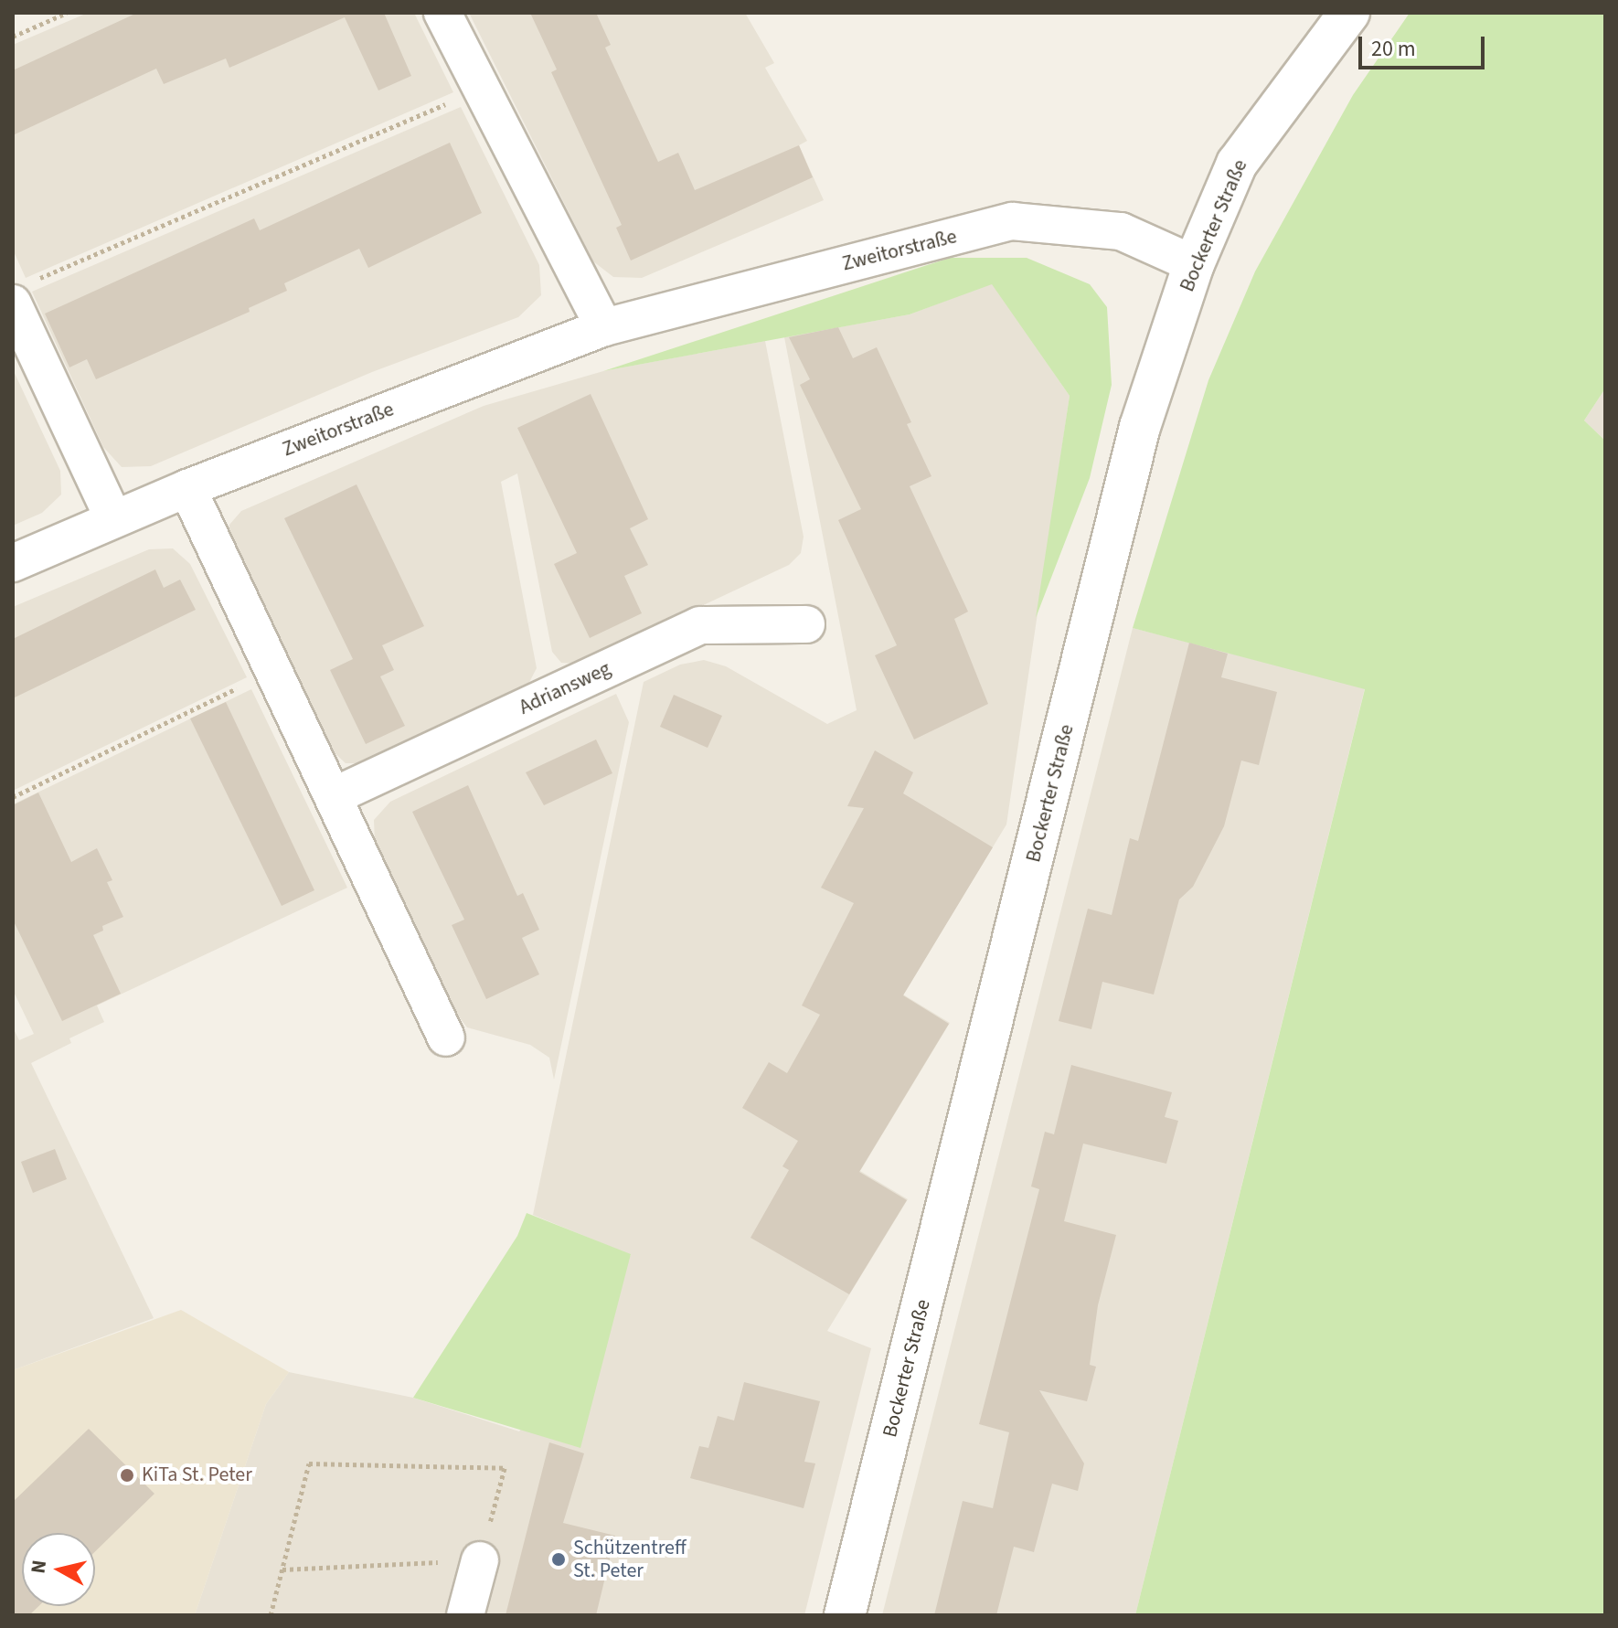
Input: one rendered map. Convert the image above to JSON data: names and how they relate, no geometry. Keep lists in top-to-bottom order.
{
  "streets": {
    "street": ["Bockerter Straße", "Zweitorstraße", "Adriansweg"]
  },
  "crossings": [
    ["Bockerter Straße", "Zweitorstraße"]
  ],
  "places": ["KiTa St. Peter", "Schützentreff St. Peter"],
  "scale_bar": "20 m",
  "north": "left"
}
